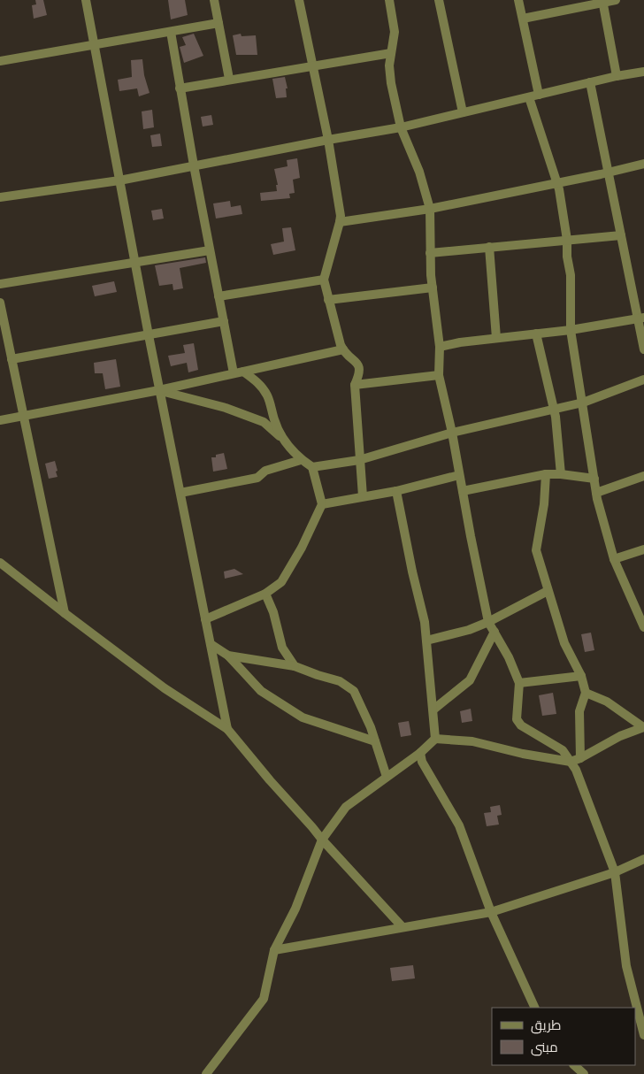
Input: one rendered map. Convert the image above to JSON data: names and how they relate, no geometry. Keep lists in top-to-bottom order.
{
  "legend": ["طريق", "مبنى"]
}
